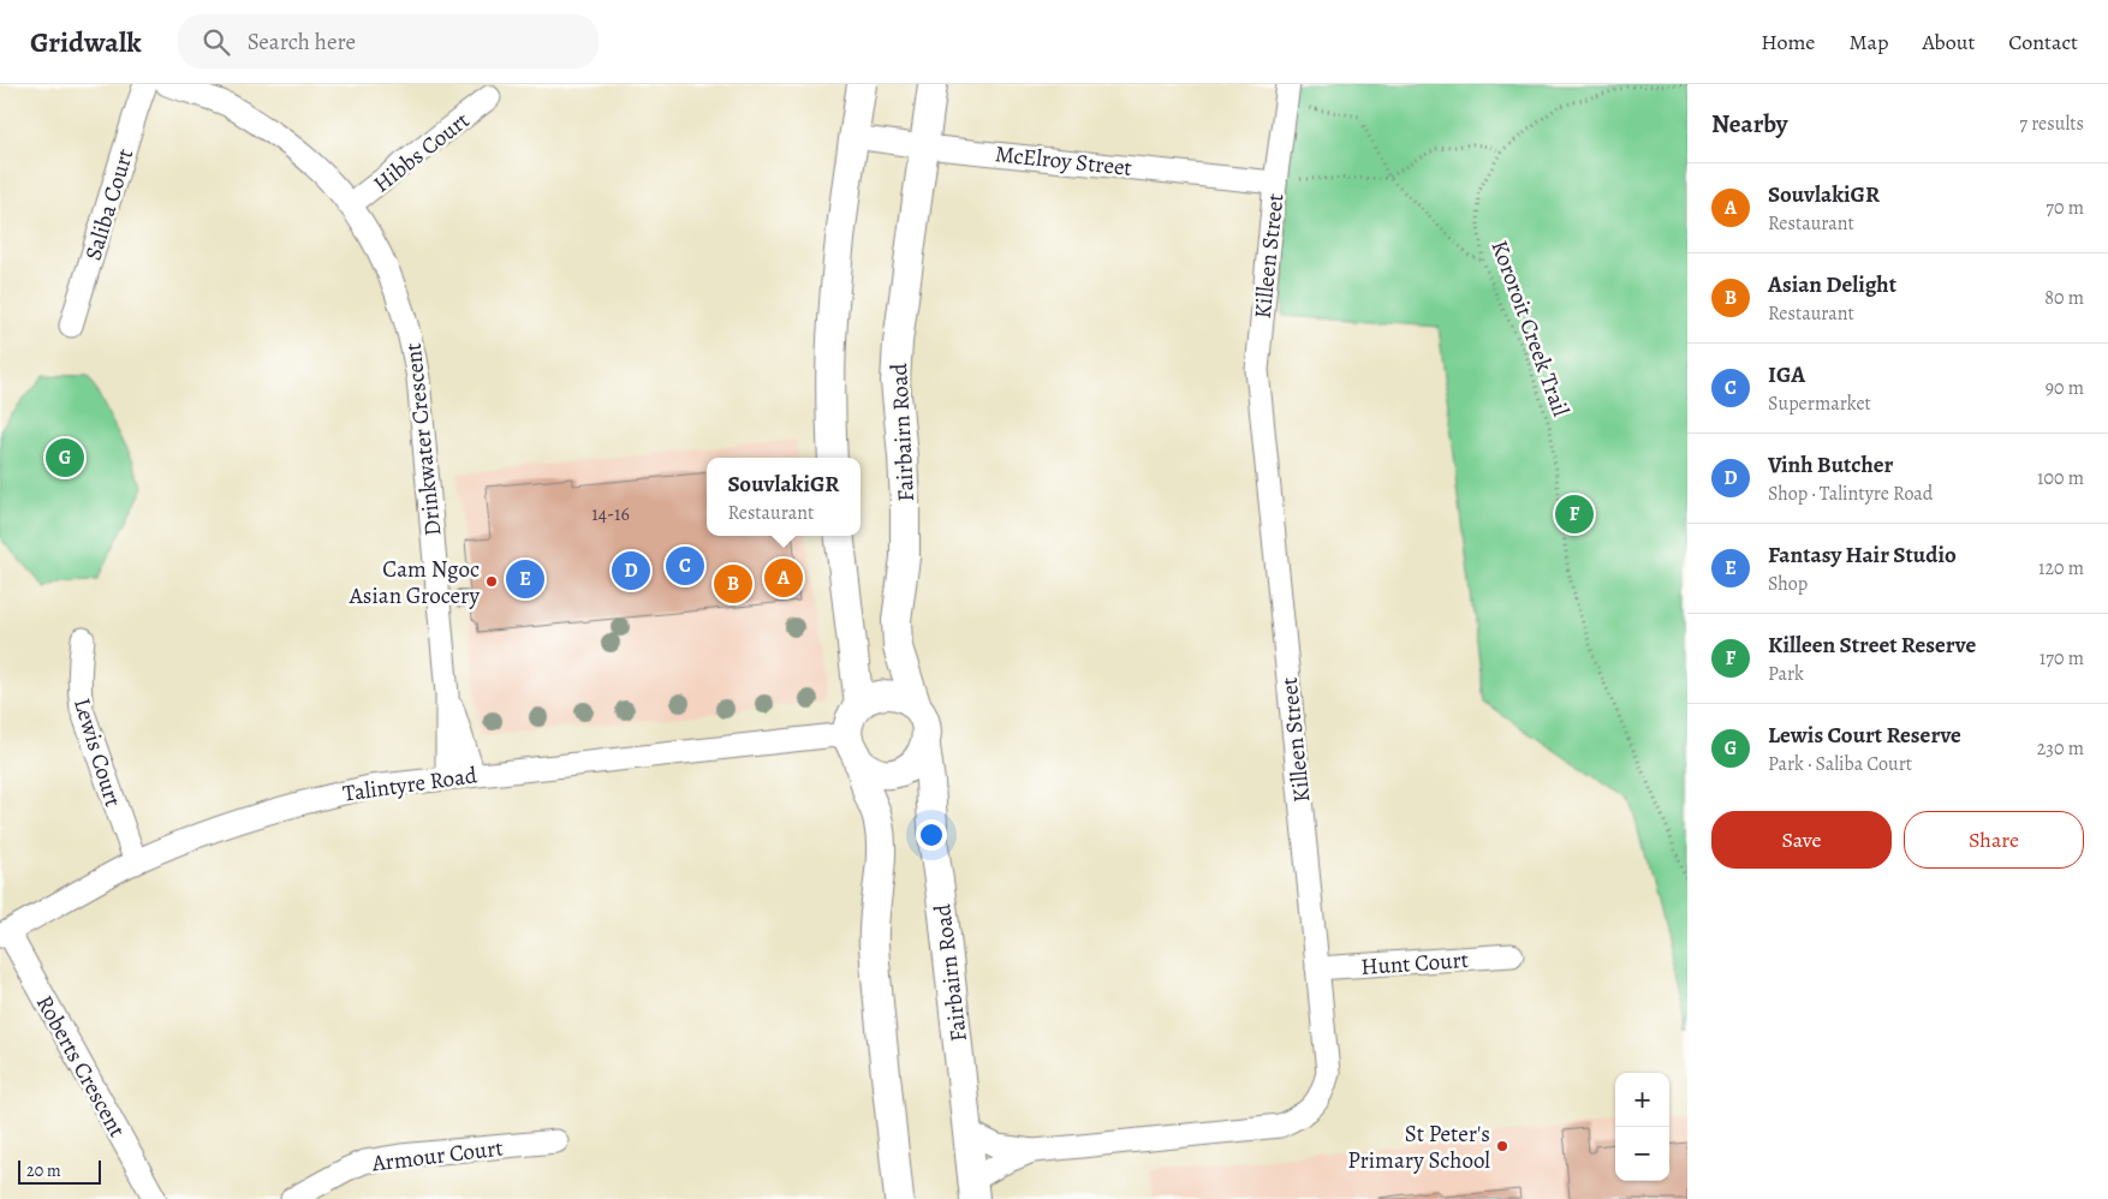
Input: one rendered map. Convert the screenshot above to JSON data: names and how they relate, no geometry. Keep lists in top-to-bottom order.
{
  "streets": {
    "street": [
      "Hibbs Court",
      "McElroy Street",
      "Saliba Court",
      "Killeen Street",
      "Fairbairn Road",
      "Drinkwater Crescent",
      "Lewis Court",
      "Talintyre Road",
      "Hunt Court",
      "Roberts Crescent",
      "Armour Court"
    ],
    "path": ["Kororoit Creek Trail"]
  },
  "crossings": [
    ["Hibbs Court", "Drinkwater Crescent"],
    ["McElroy Street", "Killeen Street"],
    ["McElroy Street", "Fairbairn Road"],
    ["Killeen Street", "Fairbairn Road"],
    ["Killeen Street", "Hunt Court"],
    ["Fairbairn Road", "Talintyre Road"],
    ["Drinkwater Crescent", "Talintyre Road"],
    ["Lewis Court", "Talintyre Road"],
    ["Talintyre Road", "Roberts Crescent"]
  ],
  "places": ["Cam Ngoc Asian Grocery", "St Peter's Primary School"],
  "house_numbers": ["14-16"],
  "scale_bar": "20 m",
  "page": {
    "header": "Gridwalk",
    "search": "Search here",
    "nav": [
      "Home",
      "Map",
      "About",
      "Contact"
    ],
    "heading": ["Nearby", "7 results"],
    "list": [
      {
        "mark": "A",
        "name": "SouvlakiGR",
        "note": "Restaurant",
        "value": "70 m"
      },
      {
        "mark": "B",
        "name": "Asian Delight",
        "note": "Restaurant",
        "value": "80 m"
      },
      {
        "mark": "C",
        "name": "IGA",
        "note": "Supermarket",
        "value": "90 m"
      },
      {
        "mark": "D",
        "name": "Vinh Butcher",
        "note": "Shop · Talintyre Road",
        "value": "100 m"
      },
      {
        "mark": "E",
        "name": "Fantasy Hair Studio",
        "note": "Shop",
        "value": "120 m"
      },
      {
        "mark": "F",
        "name": "Killeen Street Reserve",
        "note": "Park",
        "value": "170 m"
      },
      {
        "mark": "G",
        "name": "Lewis Court Reserve",
        "note": "Park · Saliba Court",
        "value": "230 m"
      }
    ],
    "pins": [
      "G",
      "F",
      "C",
      "D",
      "A",
      "E",
      "B"
    ],
    "popup": ["SouvlakiGR", "Restaurant"],
    "buttons": ["Save", "Share"],
    "map_buttons": ["+", "−"],
    "scale": "20 m"
  }
}
